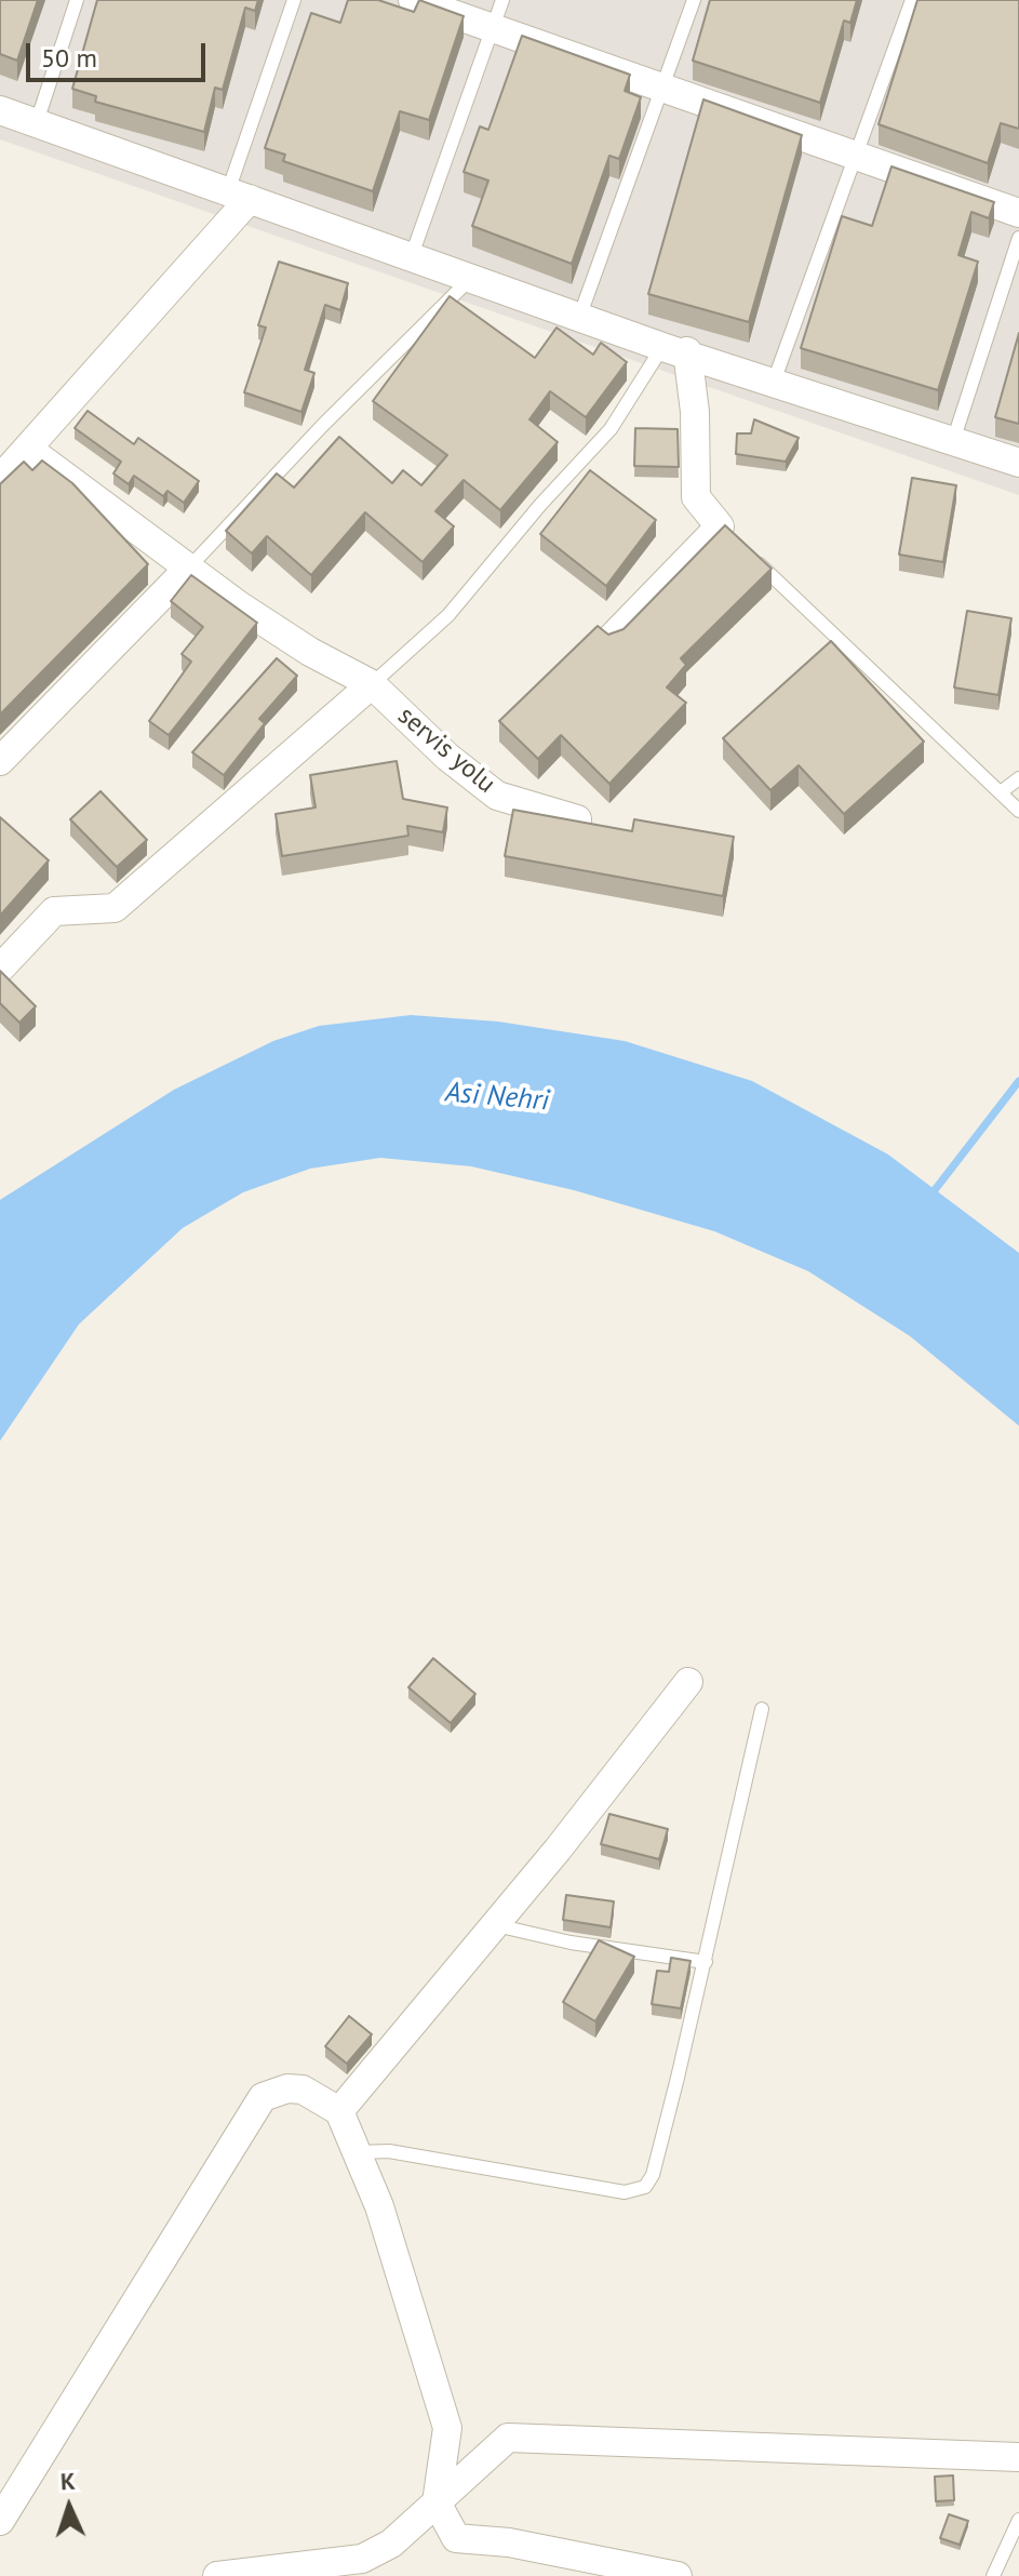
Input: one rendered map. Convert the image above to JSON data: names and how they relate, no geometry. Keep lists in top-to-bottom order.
{
  "streets": {
    "street": ["servis yolu"]
  },
  "water": ["Asi Nehri"],
  "scale_bar": "50 m",
  "north": "top"
}
